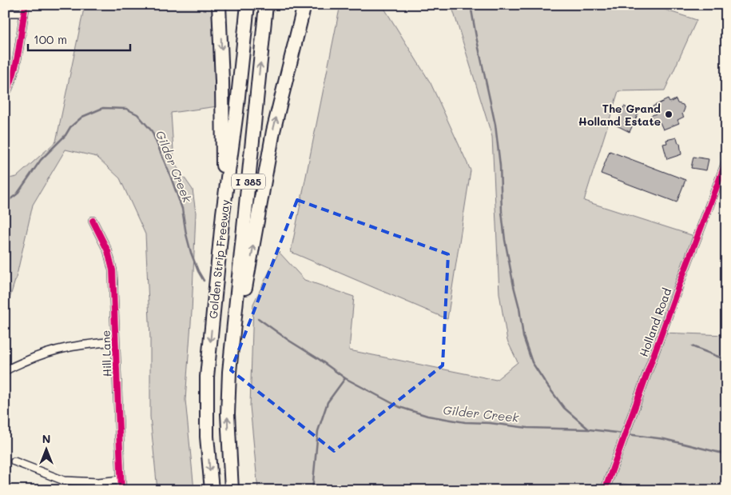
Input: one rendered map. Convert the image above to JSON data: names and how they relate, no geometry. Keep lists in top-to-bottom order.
{
  "streets": {
    "highway": ["I 385", "Golden Strip Freeway"],
    "street": ["Holland Road", "Hill Lane"]
  },
  "water": ["Gilder Creek"],
  "places": ["The Grand Holland Estate"],
  "scale_bar": "100 m",
  "north": "top"
}
